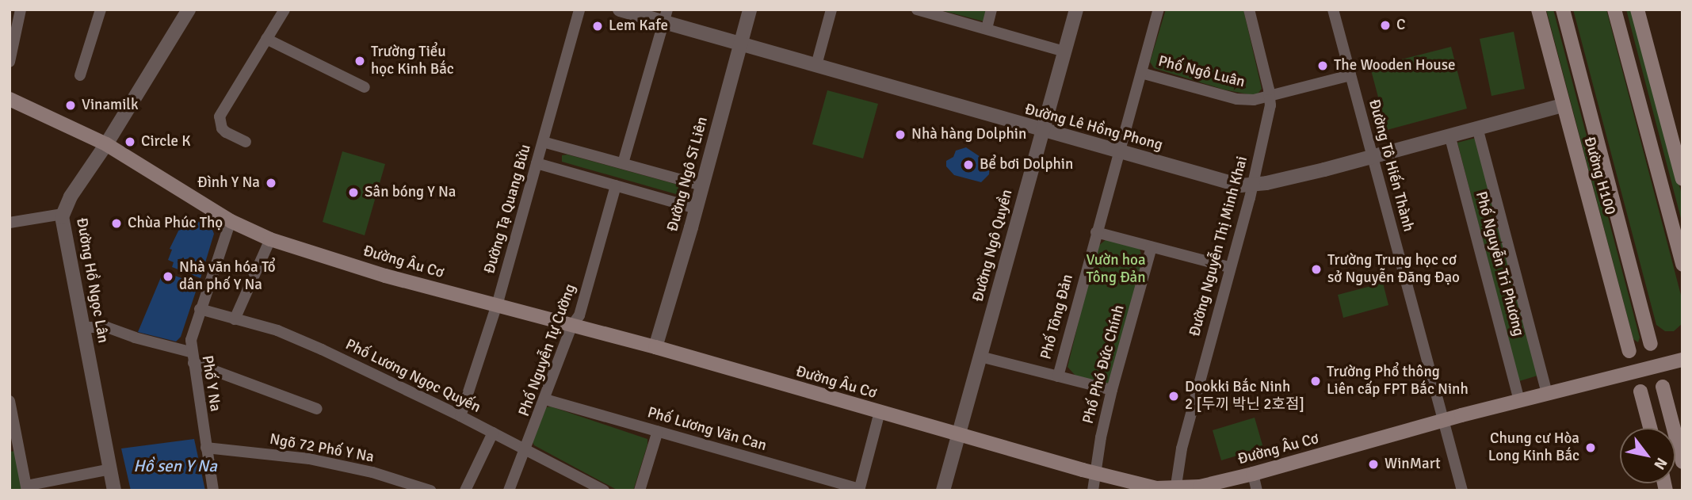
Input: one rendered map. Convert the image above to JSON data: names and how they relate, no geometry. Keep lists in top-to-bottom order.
{
  "streets": {
    "main road": ["Đường H100", "Đường Âu Cơ"],
    "street": [
      "Phố Ngô Luân",
      "Đường Lê Hồng Phong",
      "Đường Tô Hiến Thành",
      "Đường Ngô Sĩ Liên",
      "Đường Tạ Quang Bửu",
      "Đường Ngô Quyền",
      "Đường Nguyễn Thị Minh Khai",
      "Phố Nguyễn Tri Phương",
      "Đường Hồ Ngọc Lân",
      "Phố Tông Đản",
      "Phố Nguyễn Tự Cường",
      "Phố Phó Đức Chính",
      "Phố Lương Ngọc Quyến",
      "Phố Y Na",
      "Phố Lương Văn Can",
      "Ngõ 72 Phố Y Na"
    ]
  },
  "crossings": [
    ["Phố Ngô Luân", "Đường Tô Hiến Thành"],
    ["Phố Ngô Luân", "Đường Nguyễn Thị Minh Khai"],
    ["Phố Ngô Luân", "Phố Tông Đản"],
    ["Đường Lê Hồng Phong", "Đường Tô Hiến Thành"],
    ["Đường Lê Hồng Phong", "Đường Ngô Sĩ Liên"],
    ["Đường Lê Hồng Phong", "Đường H100"],
    ["Đường Lê Hồng Phong", "Đường Ngô Quyền"],
    ["Đường Lê Hồng Phong", "Đường Nguyễn Thị Minh Khai"],
    ["Đường Lê Hồng Phong", "Phố Nguyễn Tri Phương"],
    ["Đường Lê Hồng Phong", "Phố Tông Đản"],
    ["Đường Tô Hiến Thành", "Đường Âu Cơ"],
    ["Đường Ngô Sĩ Liên", "Đường Âu Cơ"],
    ["Đường Tạ Quang Bửu", "Đường Âu Cơ"],
    ["Đường Tạ Quang Bửu", "Phố Lương Ngọc Quyến"],
    ["Đường Ngô Quyền", "Đường Âu Cơ"],
    ["Đường Nguyễn Thị Minh Khai", "Đường Âu Cơ"],
    ["Đường Âu Cơ", "Phố Nguyễn Tri Phương"],
    ["Đường Âu Cơ", "Đường Hồ Ngọc Lân"],
    ["Đường Âu Cơ", "Phố Nguyễn Tự Cường"],
    ["Đường Âu Cơ", "Phố Phó Đức Chính"],
    ["Đường Âu Cơ", "Phố Y Na"],
    ["Phố Nguyễn Tự Cường", "Phố Lương Ngọc Quyến"],
    ["Phố Nguyễn Tự Cường", "Phố Lương Văn Can"],
    ["Phố Lương Ngọc Quyến", "Phố Y Na"],
    ["Phố Y Na", "Ngõ 72 Phố Y Na"]
  ],
  "water": ["Hồ sen Y Na"],
  "parks": ["Vườn hoa Tông Đản"],
  "places": [
    "C",
    "Lem Kafe",
    "Trường Tiểu học Kinh Bắc",
    "The Wooden House",
    "Vinamilk",
    "Nhà hàng Dolphin",
    "Circle K",
    "Bể bơi Dolphin",
    "Đình Y Na",
    "Sân bóng Y Na",
    "Chùa Phúc Thọ",
    "Trường Trung học cơ sở Nguyễn Đăng Đạo",
    "Nhà văn hóa Tổ dân phố Y Na",
    "Trường Phổ thông Liên cấp FPT Bắc Ninh",
    "Dookki Bắc Ninh 2 [두끼 박닌 2호점]",
    "Chung cư Hòa Long Kinh Bắc",
    "WinMart"
  ],
  "north": "bottom right"
}
